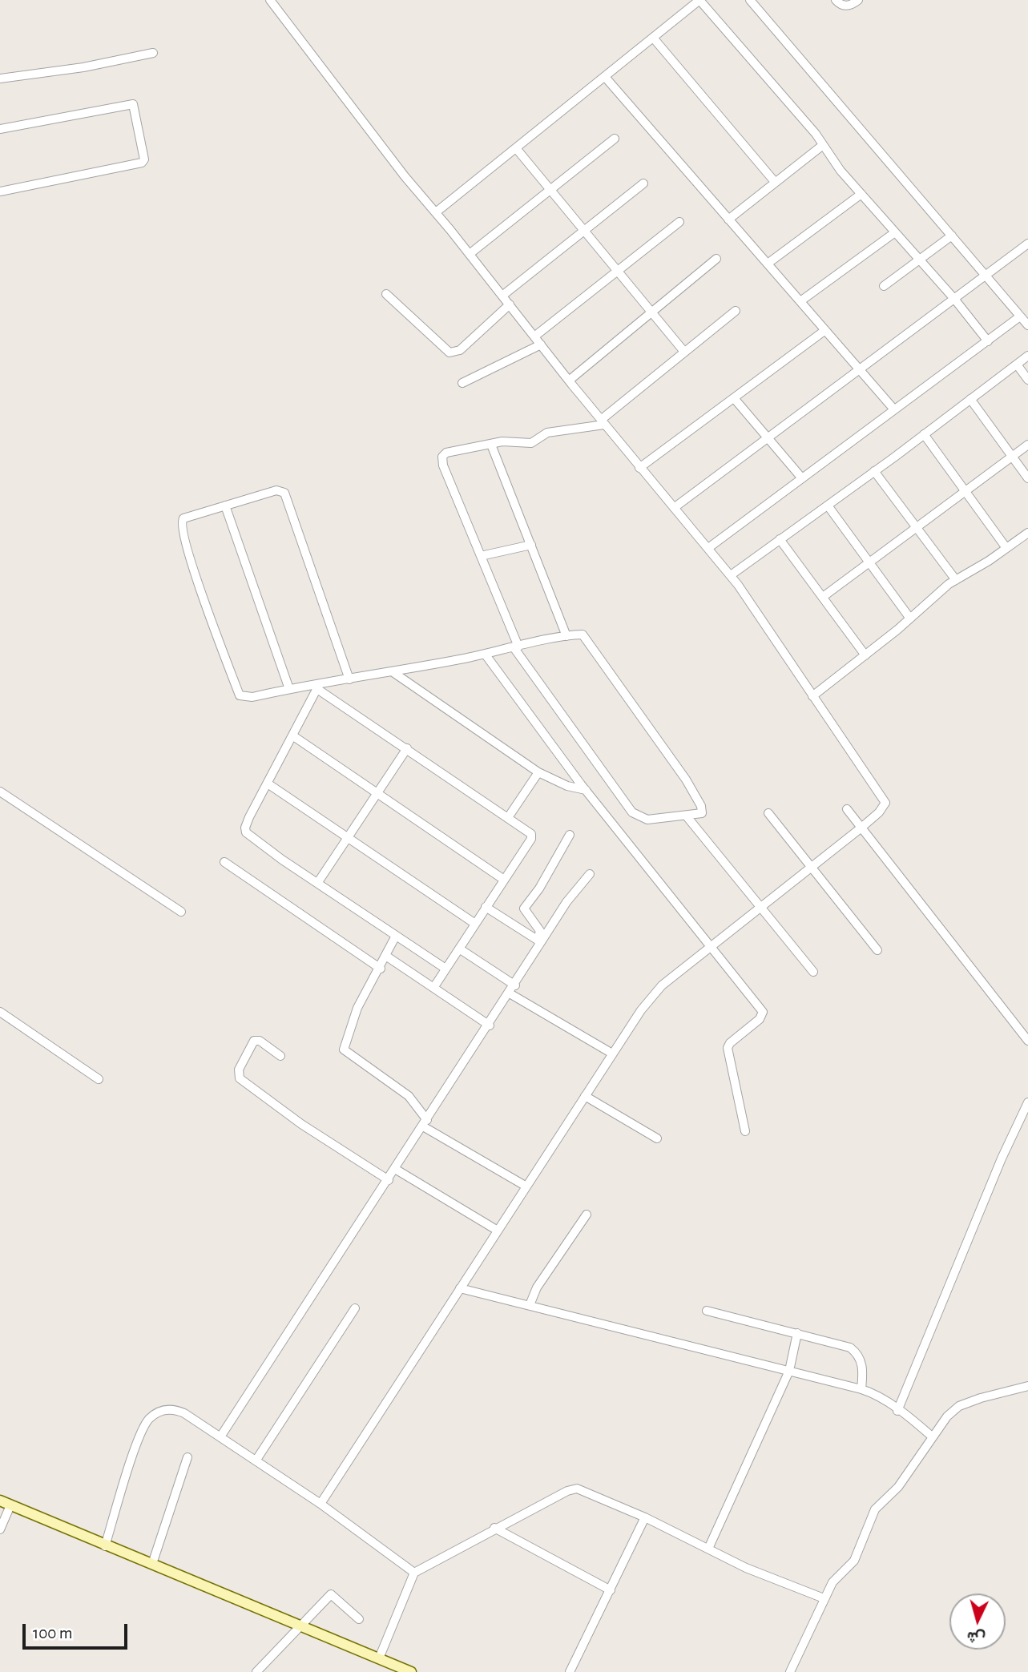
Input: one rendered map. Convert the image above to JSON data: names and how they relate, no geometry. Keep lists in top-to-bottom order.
{
  "scale_bar": "100 m",
  "north": "bottom"
}
